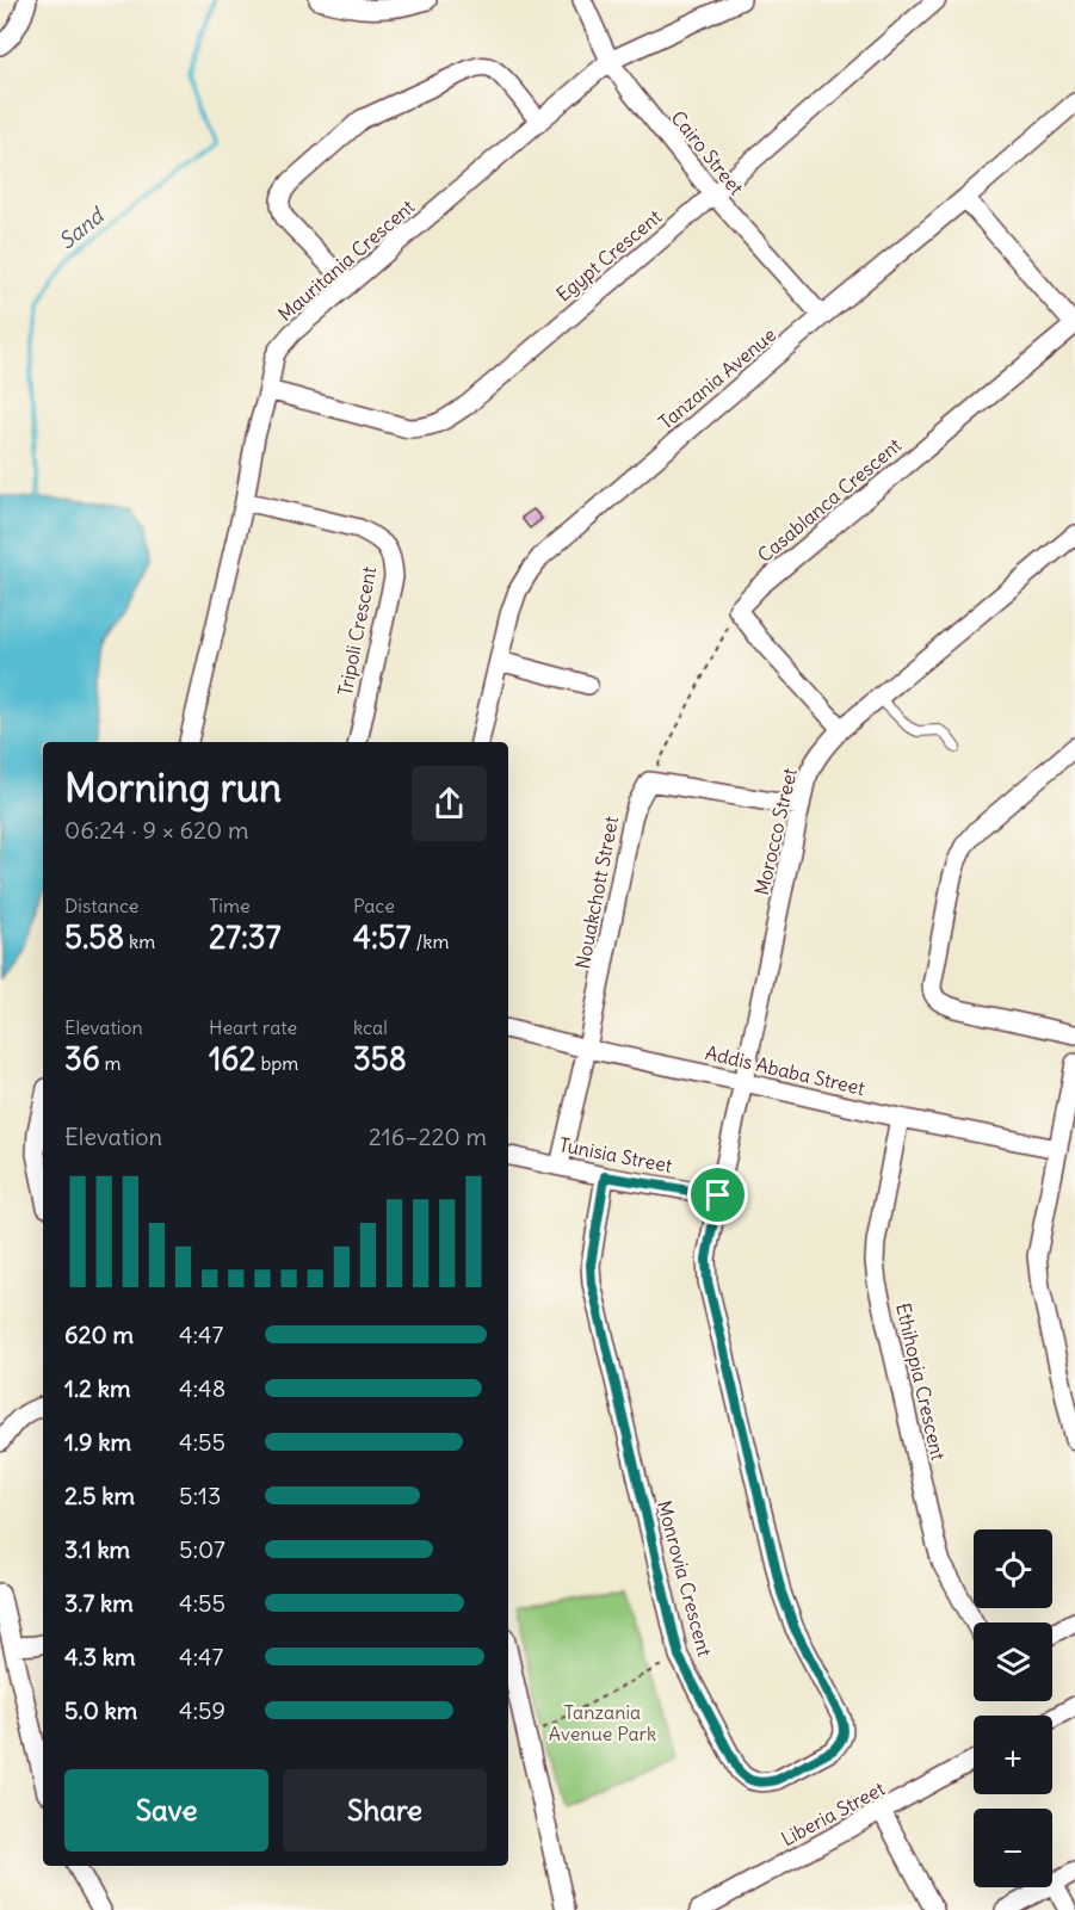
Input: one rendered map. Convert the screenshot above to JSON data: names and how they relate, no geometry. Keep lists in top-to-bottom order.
{
  "streets": {
    "street": [
      "Cairo Street",
      "Egypt Crescent",
      "Mauritania Crescent",
      "Tanzania Avenue",
      "Casablanca Crescent",
      "Tripoli Crescent",
      "Morocco Street",
      "Nouakchott Street",
      "Addis Ababa Street",
      "Tunisia Street",
      "Ethihopia Crescent",
      "Monrovia Crescent",
      "Liberia Street"
    ]
  },
  "crossings": [
    ["Cairo Street", "Egypt Crescent"],
    ["Cairo Street", "Mauritania Crescent"],
    ["Cairo Street", "Tanzania Avenue"],
    ["Egypt Crescent", "Mauritania Crescent"],
    ["Mauritania Crescent", "Tripoli Crescent"],
    ["Morocco Street", "Addis Ababa Street"],
    ["Morocco Street", "Tunisia Street"],
    ["Morocco Street", "Monrovia Crescent"],
    ["Nouakchott Street", "Addis Ababa Street"],
    ["Nouakchott Street", "Tunisia Street"],
    ["Addis Ababa Street", "Ethihopia Crescent"],
    ["Tunisia Street", "Monrovia Crescent"]
  ],
  "water": ["Sand"],
  "parks": ["Tanzania Avenue Park"],
  "page": {
    "heading": ["Morning run", "06:24 · 9 × 620 m"],
    "stats": [
      ["Distance", "5.58 km"],
      ["Time", "27:37"],
      ["Pace", "4:57 /km"],
      ["Elevation", "36 m"],
      ["Heart rate", "162 bpm"],
      ["kcal", "358"]
    ],
    "chart": ["Elevation", "216–220 m"],
    "list": [
      {
        "name": "620 m",
        "note": "4:47"
      },
      {
        "name": "1.2 km",
        "note": "4:48"
      },
      {
        "name": "1.9 km",
        "note": "4:55"
      },
      {
        "name": "2.5 km",
        "note": "5:13"
      },
      {
        "name": "3.1 km",
        "note": "5:07"
      },
      {
        "name": "3.7 km",
        "note": "4:55"
      },
      {
        "name": "4.3 km",
        "note": "4:47"
      },
      {
        "name": "5.0 km",
        "note": "4:59"
      }
    ],
    "map_buttons": ["+", "−"],
    "buttons": ["Save", "Share"]
  }
}
